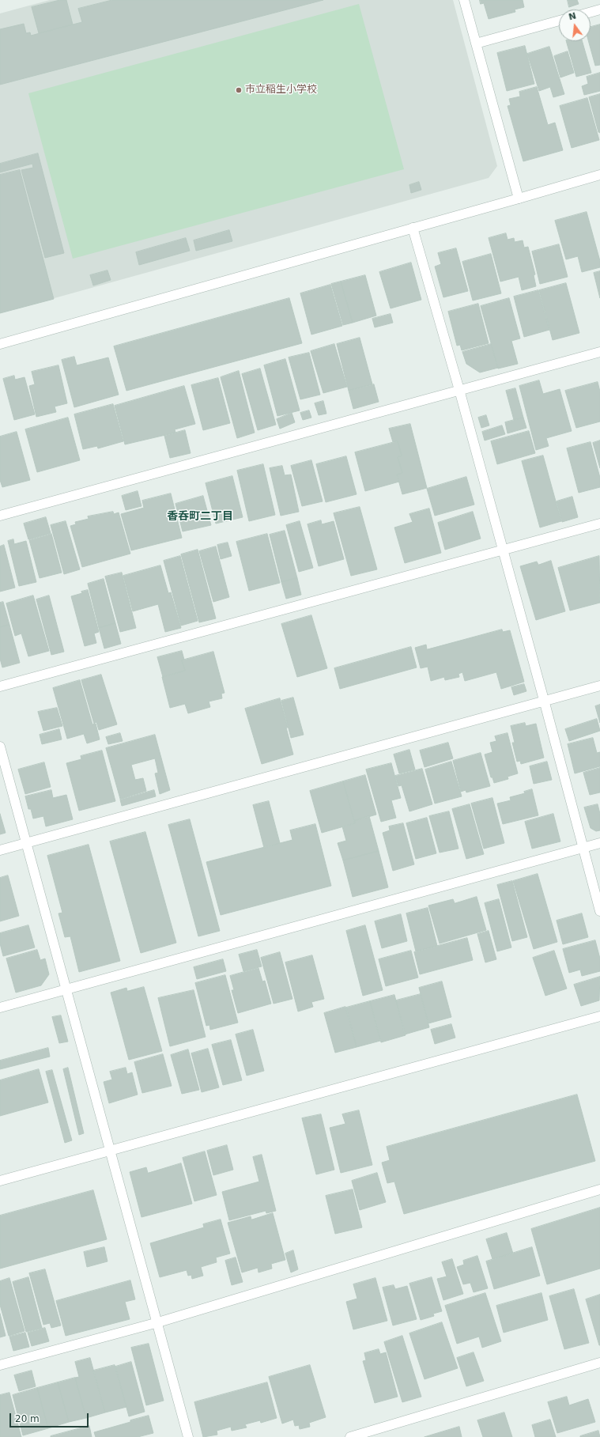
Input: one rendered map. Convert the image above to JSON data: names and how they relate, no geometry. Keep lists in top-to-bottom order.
{
  "districts": ["香呑町二丁目"],
  "places": ["市立稲生小学校"],
  "scale_bar": "20 m",
  "north": "top"
}
